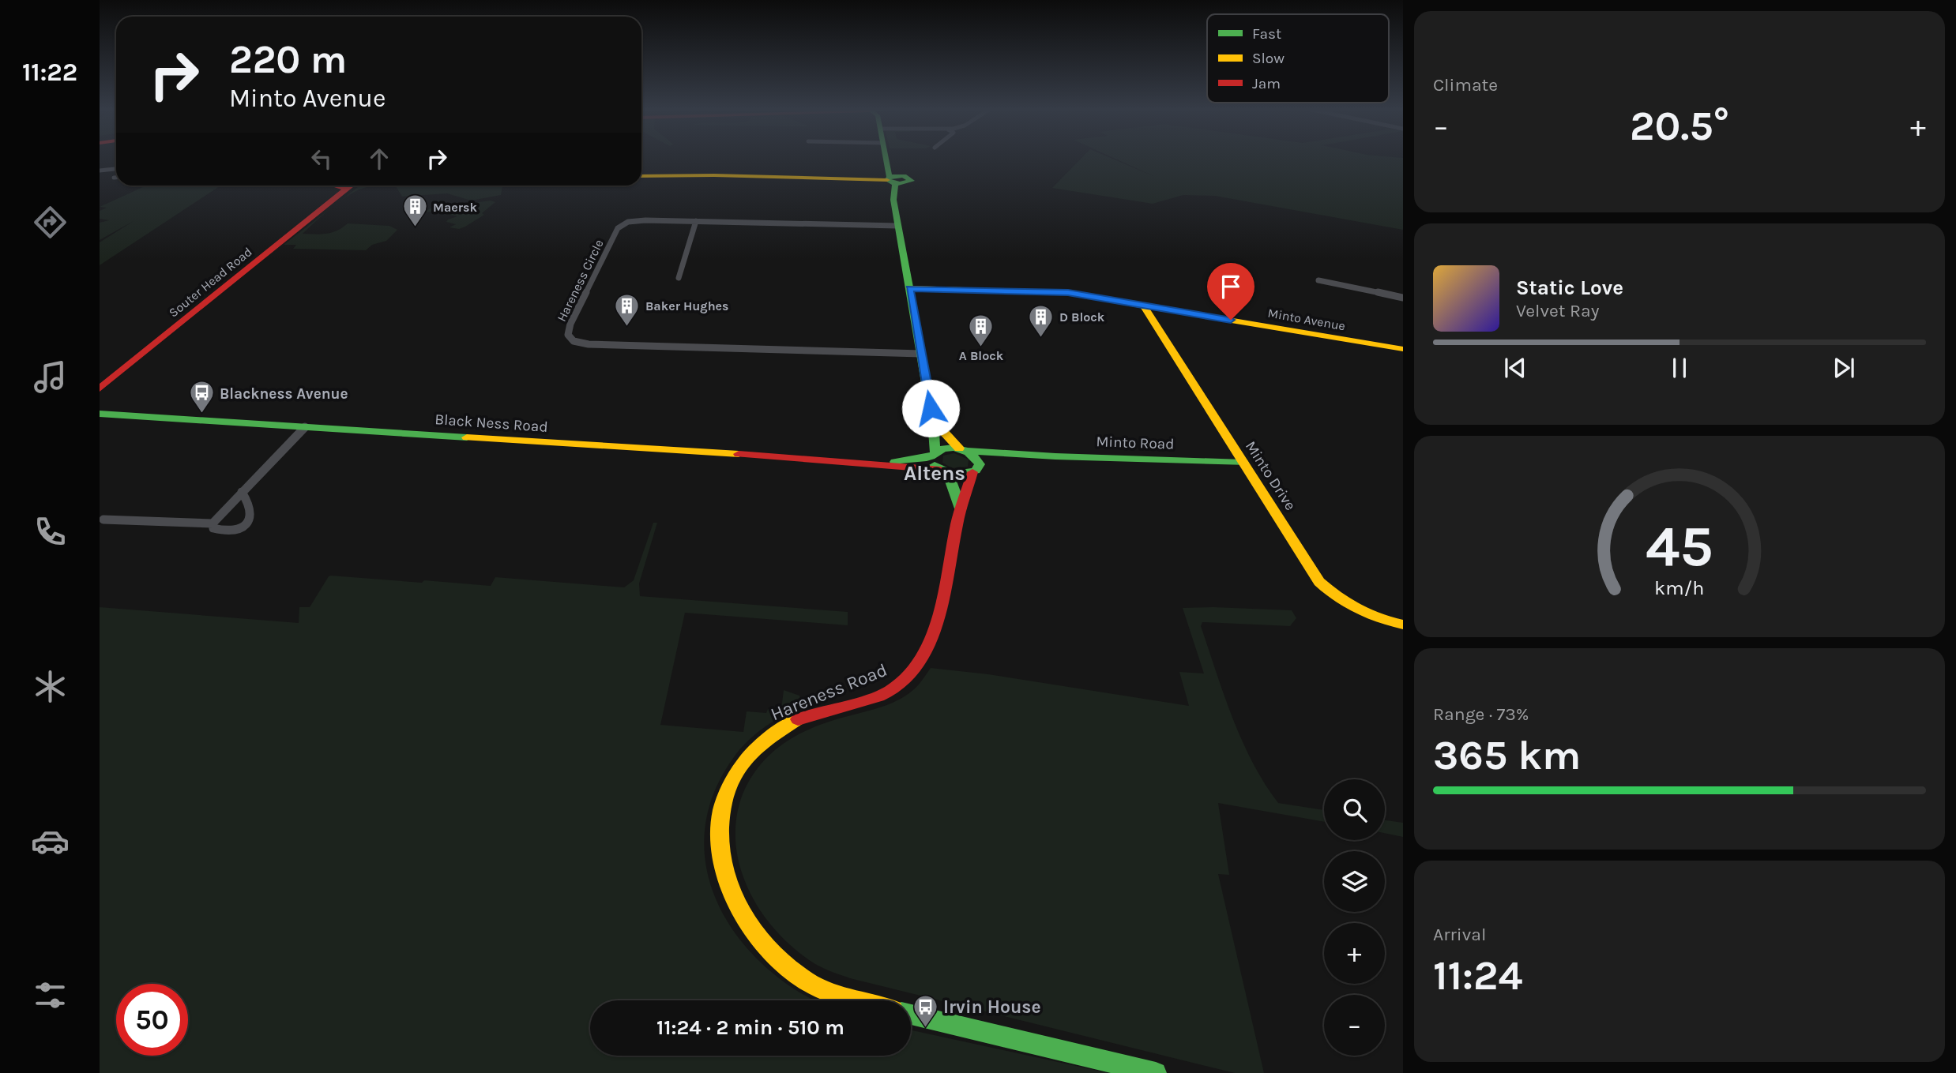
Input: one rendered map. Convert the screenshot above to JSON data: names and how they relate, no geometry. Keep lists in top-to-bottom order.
{
  "streets": {
    "street": [
      "Hareness Circle",
      "Souter Head Road",
      "Minto Avenue",
      "Black Ness Road",
      "Minto Road",
      "Minto Drive",
      "Hareness Road"
    ]
  },
  "crossings": [
    ["Minto Avenue", "Minto Drive"],
    ["Black Ness Road", "Minto Road"],
    ["Black Ness Road", "Hareness Road"],
    ["Minto Road", "Minto Drive"],
    ["Minto Road", "Hareness Road"]
  ],
  "districts": ["Altens"],
  "places": {
    "building": [
      "Maersk",
      "Baker Hughes",
      "D Block",
      "A Block"
    ],
    "bus stop": ["Blackness Avenue", "Irvin House"]
  },
  "legend": ["Fast", "Slow", "Jam"],
  "page": {
    "tabs": "11:22",
    "tile": [
      "Climate",
      ["Range · 73%", "365 km"],
      ["Arrival", "11:24"]
    ],
    "turn": ["220 m", "Minto Avenue"],
    "heat": ["−", "20.5°", "+"],
    "song": ["Static Love", "Velvet Ray"],
    "map_buttons": ["+", "−"],
    "limit": "50",
    "trip": "11:24 · 2 min · 510 m",
    "gauge": ["45", "km/h"]
  }
}
